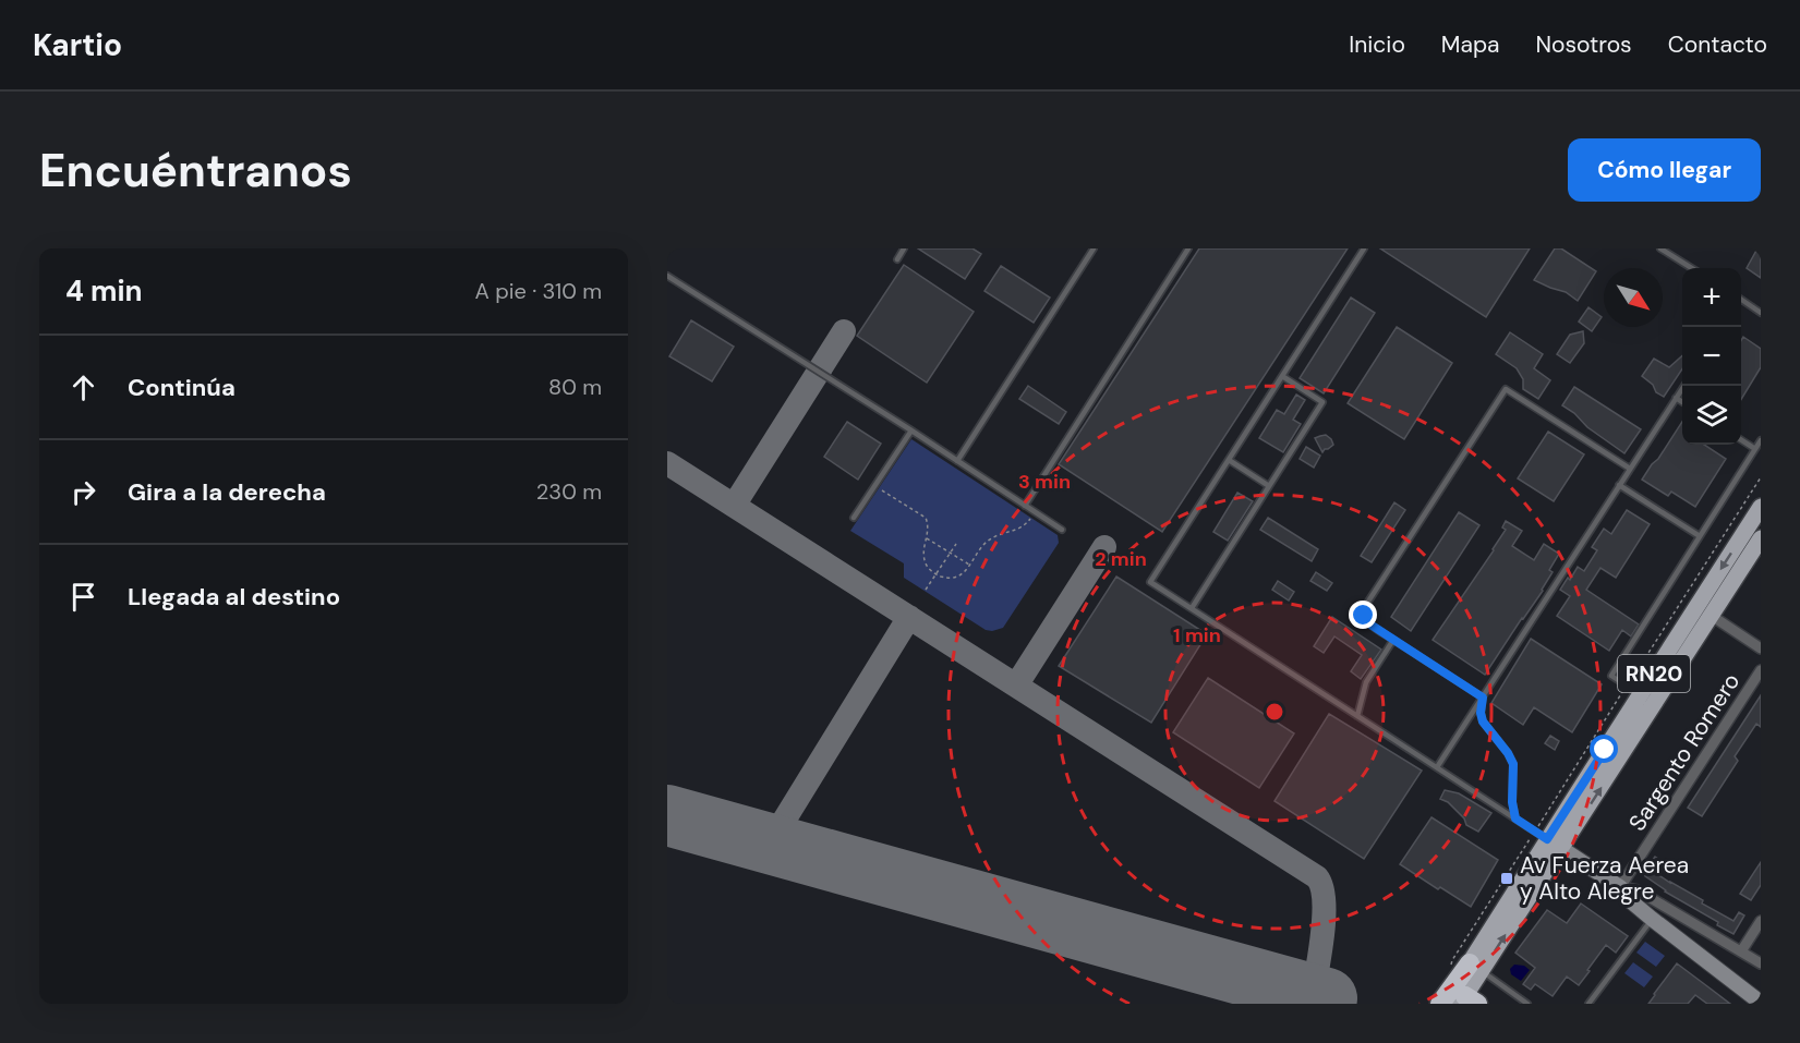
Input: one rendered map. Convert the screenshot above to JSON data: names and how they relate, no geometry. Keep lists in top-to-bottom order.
{
  "streets": {
    "main road": ["RN20"],
    "street": ["Sargento Romero"]
  },
  "places": {
    "transit": ["Av Fuerza Aerea y Alto Alegre"]
  },
  "north": "bottom right",
  "page": {
    "header": "Kartio",
    "nav": [
      "Inicio",
      "Mapa",
      "Nosotros",
      "Contacto"
    ],
    "buttons": "Cómo llegar",
    "title": "Encuéntranos",
    "heading": ["4 min", "A pie · 310 m"],
    "map_buttons": ["+", "−"],
    "list": [
      ["Continúa", "80 m"],
      ["Gira a la derecha", "230 m"],
      "Llegada al destino"
    ]
  },
  "rings": ["3 min", "2 min", "1 min"]
}
